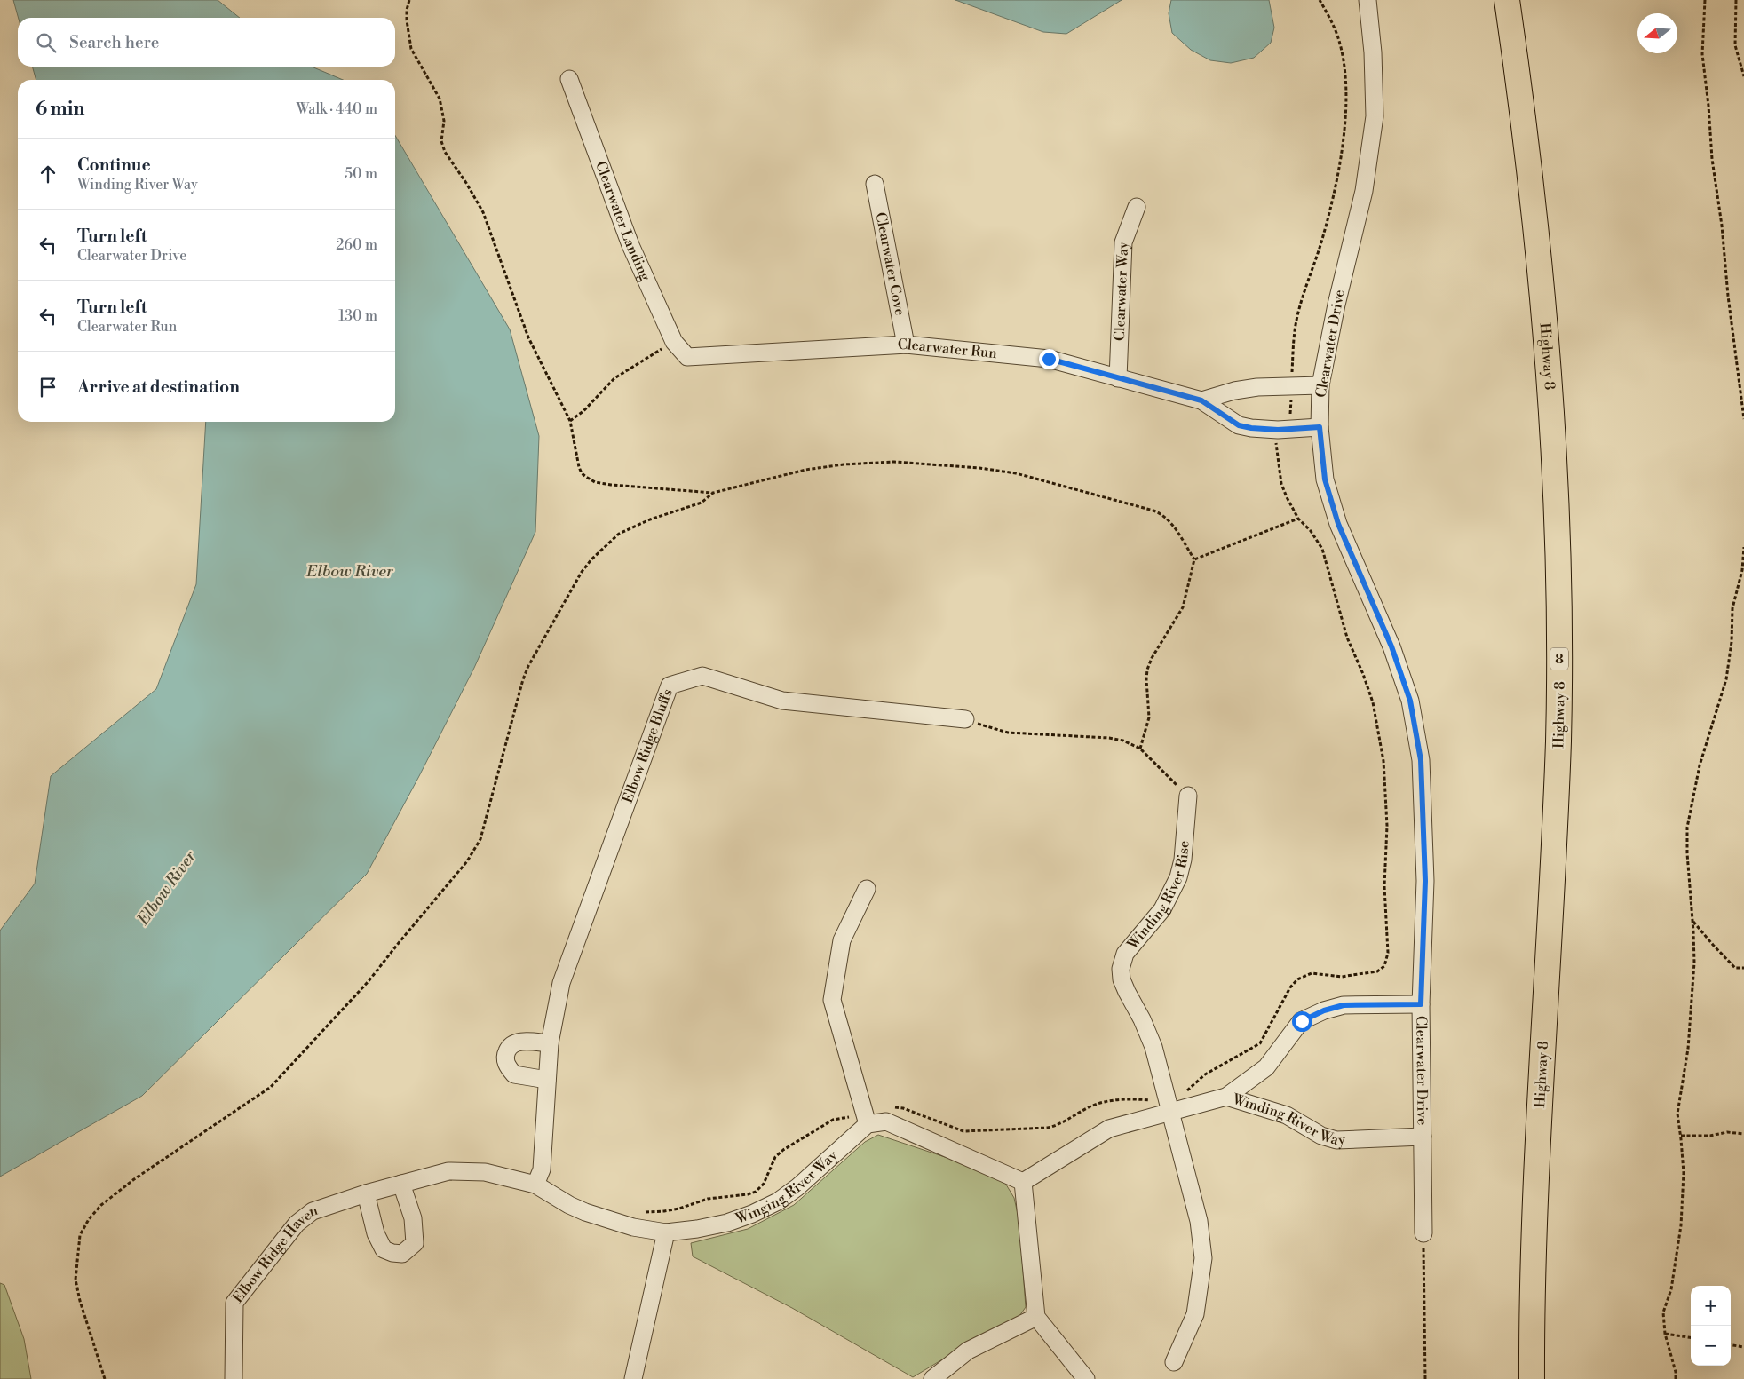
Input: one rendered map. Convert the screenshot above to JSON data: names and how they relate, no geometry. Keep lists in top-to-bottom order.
{
  "streets": {
    "main road": ["Highway 8", "8"],
    "street": [
      "Clearwater Landing",
      "Clearwater Cove",
      "Clearwater Way",
      "Clearwater Drive",
      "Clearwater Run",
      "Elbow Ridge Bluffs",
      "Winding River Rise",
      "Winding River Way",
      "Winging River Way",
      "Elbow Ridge Haven"
    ]
  },
  "crossings": [
    ["Clearwater Landing", "Clearwater Run"],
    ["Clearwater Cove", "Clearwater Run"],
    ["Clearwater Way", "Clearwater Run"],
    ["Clearwater Drive", "Clearwater Run"],
    ["Clearwater Drive", "Winding River Way"],
    ["Elbow Ridge Bluffs", "Winging River Way"],
    ["Elbow Ridge Bluffs", "Elbow Ridge Haven"],
    ["Winging River Way", "Elbow Ridge Haven"]
  ],
  "water": ["Elbow River"],
  "north": "left",
  "page": {
    "search": "Search here",
    "heading": ["6 min", "Walk · 440 m"],
    "list": [
      ["Continue", "Winding River Way", "50 m"],
      ["Turn left", "Clearwater Drive", "260 m"],
      ["Turn left", "Clearwater Run", "130 m"],
      "Arrive at destination"
    ],
    "map_buttons": ["+", "−"]
  }
}
